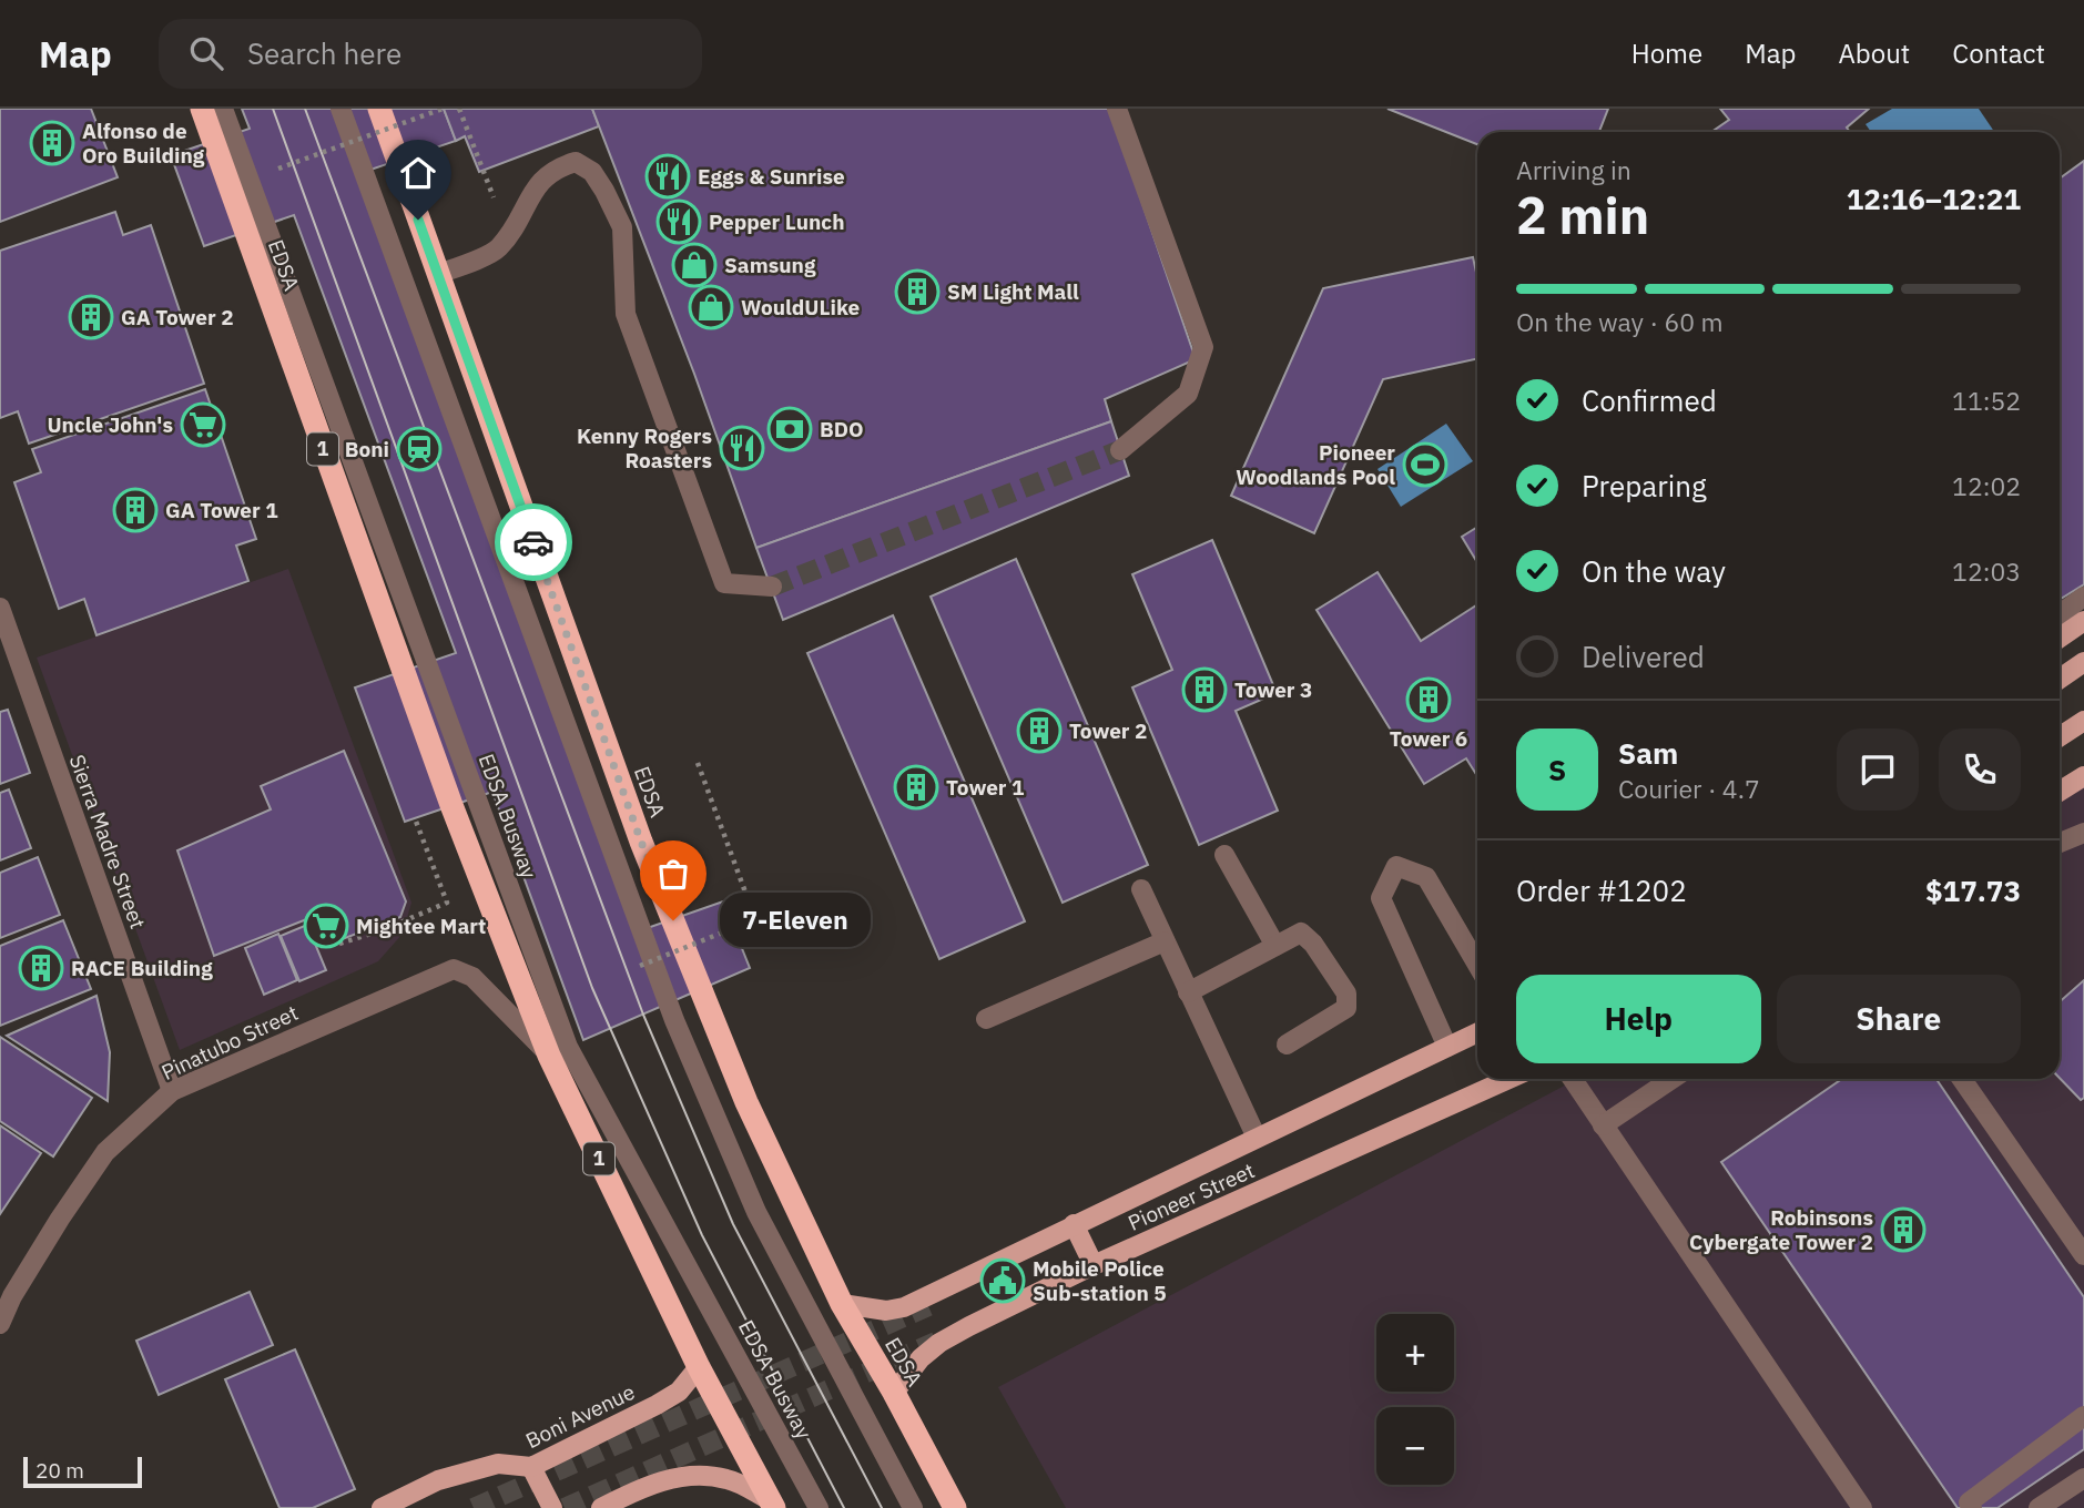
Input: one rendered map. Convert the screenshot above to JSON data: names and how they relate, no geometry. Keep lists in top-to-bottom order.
{
  "streets": {
    "highway": ["EDSA", "1"],
    "main road": ["Pioneer Street", "Boni Avenue"],
    "street": ["EDSA Busway", "Sierra Madre Street", "Pinatubo Street"]
  },
  "crossings": [
    ["EDSA", "Pinatubo Street"],
    ["EDSA", "Pioneer Street"],
    ["EDSA", "Boni Avenue"],
    ["Sierra Madre Street", "Pinatubo Street"]
  ],
  "places": {
    "building": [
      "Alfonso de Oro Building",
      "SM Light Mall",
      "GA Tower 2",
      "GA Tower 1",
      "Tower 3",
      "Tower 6",
      "Tower 2",
      "Tower 1",
      "RACE Building",
      "Robinsons Cybergate Tower 2"
    ],
    "restaurant": ["Eggs & Sunrise", "Pepper Lunch", "Kenny Rogers Roasters"],
    "shop": ["Samsung", "WouldULike"],
    "supermarket": ["Uncle John's", "Mightee Mart"],
    "bank": ["BDO"],
    "station": ["Boni"],
    "sports": ["Pioneer Woodlands Pool"],
    "other": ["7-Eleven"],
    "public building": ["Mobile Police Sub-station 5"]
  },
  "scale_bar": "20 m",
  "page": {
    "header": "Map",
    "search": "Search here",
    "nav": [
      "Home",
      "Map",
      "About",
      "Contact"
    ],
    "heading": ["2 min", "Arriving in", "12:16–12:21"],
    "panel": [
      "Sam",
      "Courier · 4.7",
      "Order #1202",
      "$17.73"
    ],
    "bar": "On the way · 60 m",
    "list": [
      ["Confirmed", "11:52"],
      ["Preparing", "12:02"],
      ["On the way", "12:03"],
      "Delivered"
    ],
    "round": "S",
    "bubble": "7-Eleven",
    "buttons": ["Help", "Share"],
    "map_buttons": ["+", "−"],
    "scale": "20 m"
  }
}
